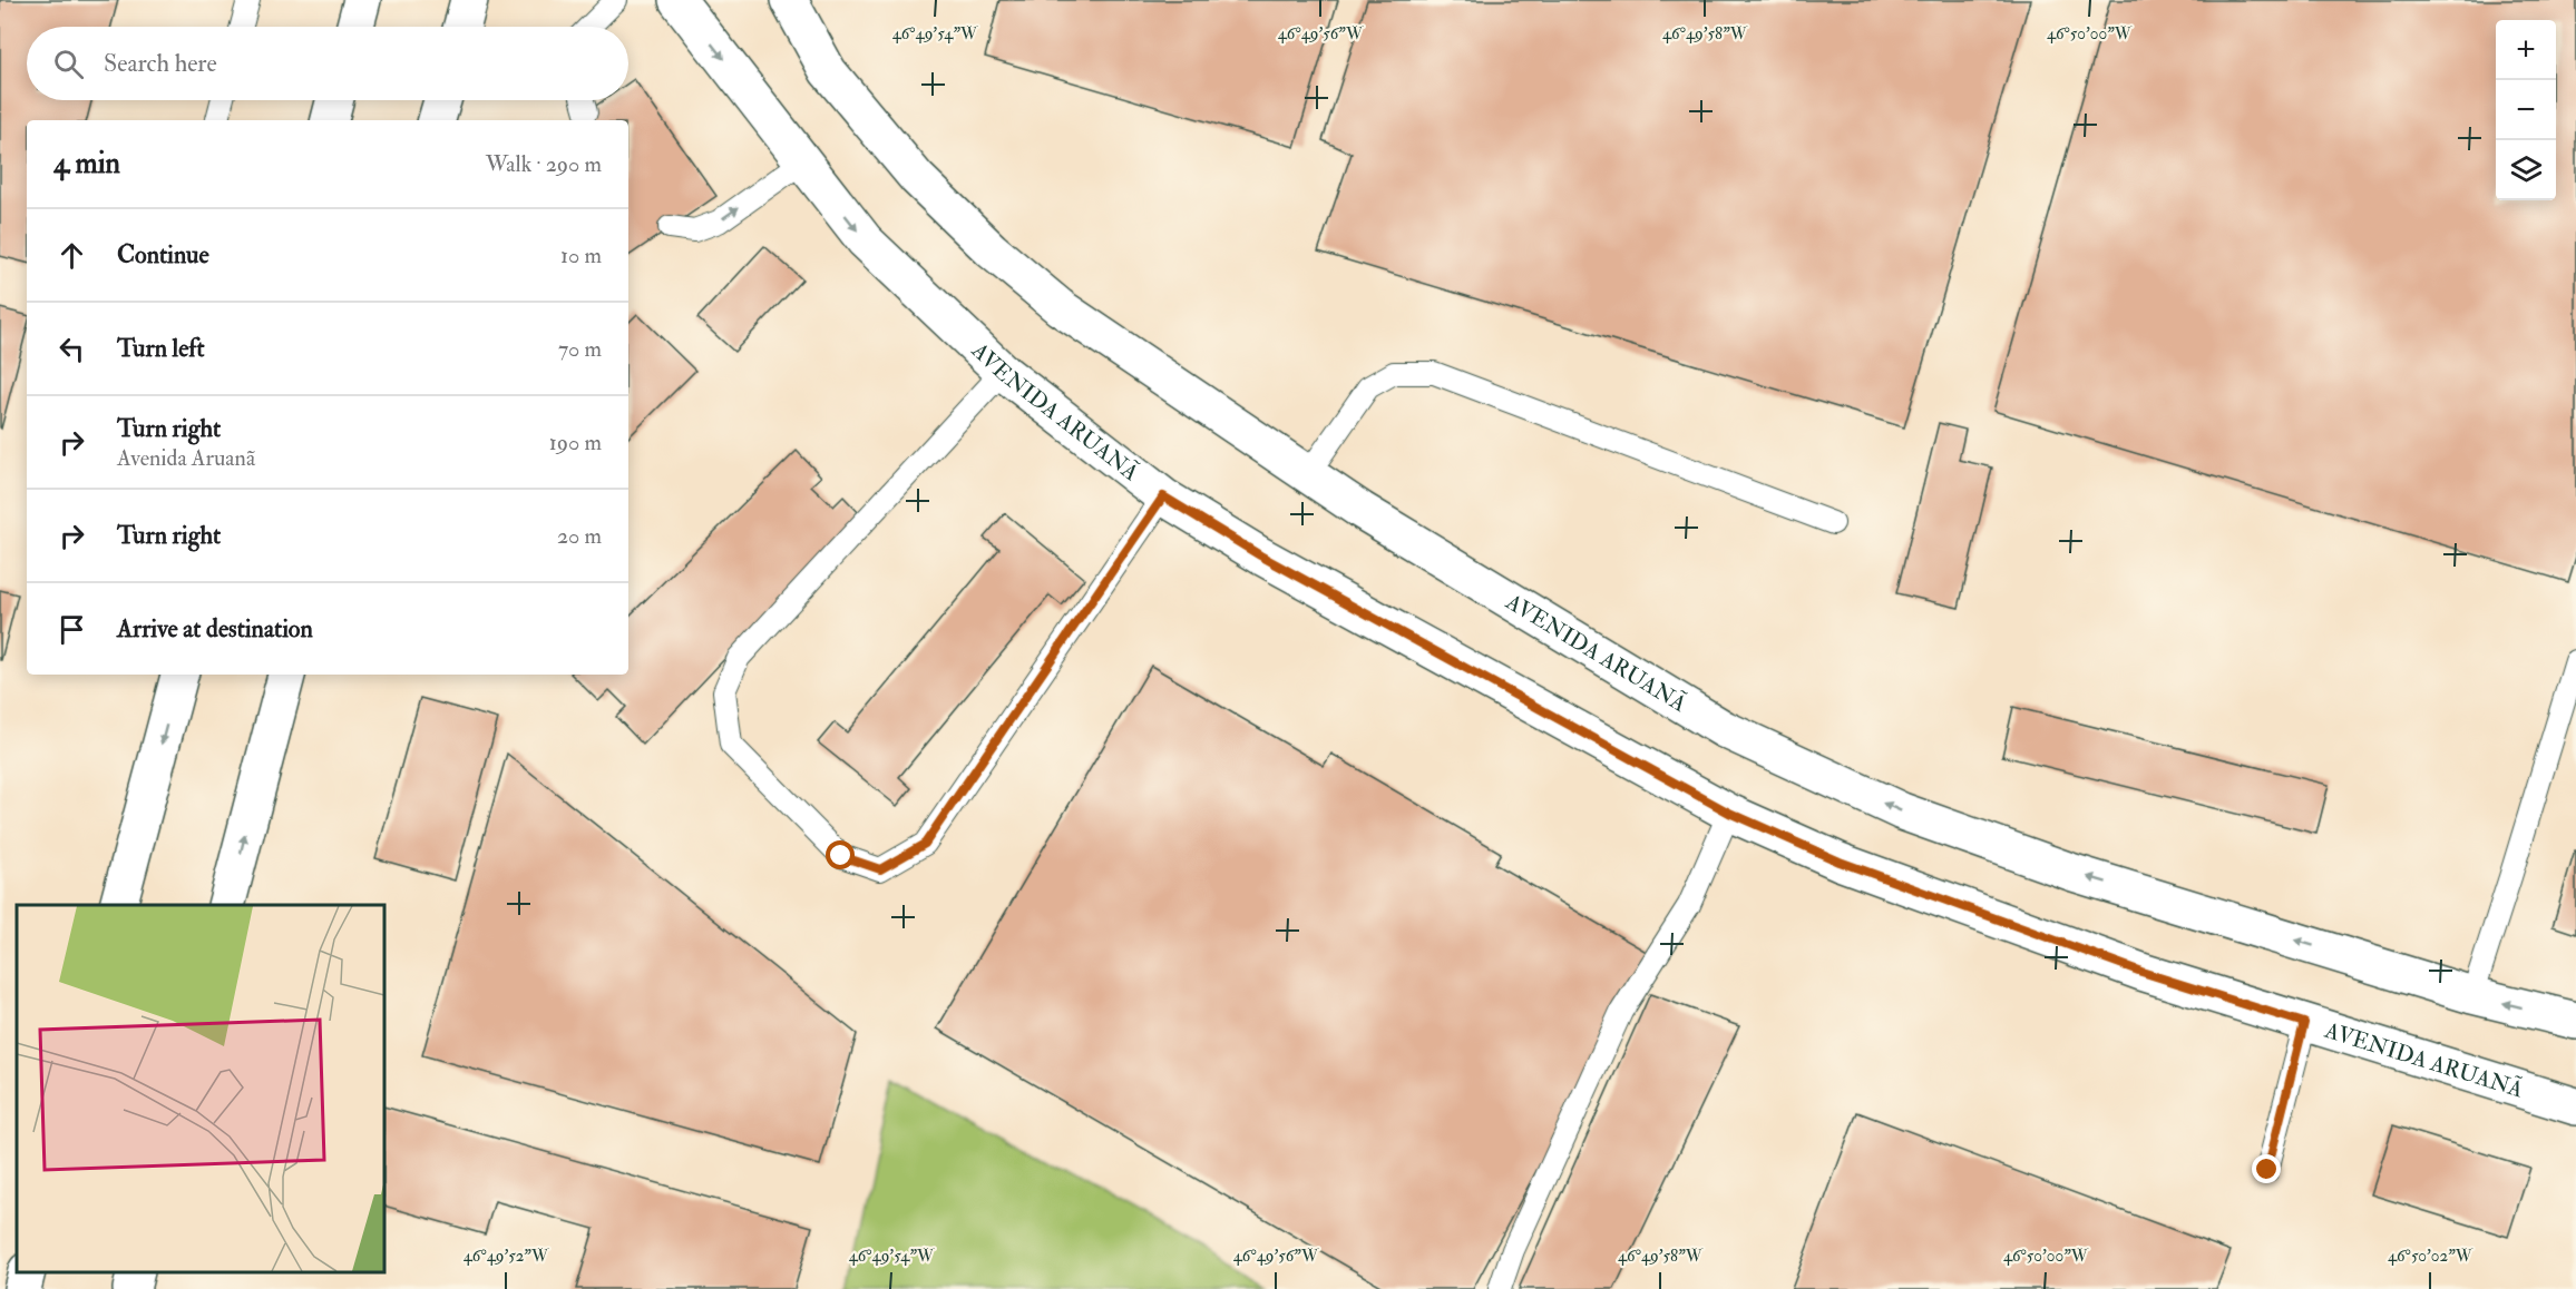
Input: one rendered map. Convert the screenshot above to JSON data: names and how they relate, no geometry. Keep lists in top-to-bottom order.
{
  "streets": {
    "street": ["AVENIDA ARUANÃ"]
  },
  "page": {
    "map_buttons": ["+", "−"],
    "search": "Search here",
    "heading": ["4 min", "Walk · 290 m"],
    "list": [
      ["Continue", "10 m"],
      ["Turn left", "70 m"],
      ["Turn right", "Avenida Aruanã", "190 m"],
      ["Turn right", "20 m"],
      "Arrive at destination"
    ]
  },
  "coordinates": [
    "46°49'54\"W",
    "46°49'56\"W",
    "46°49'58\"W",
    "46°50'00\"W",
    "46°49'52\"W",
    "46°50'02\"W"
  ]
}
